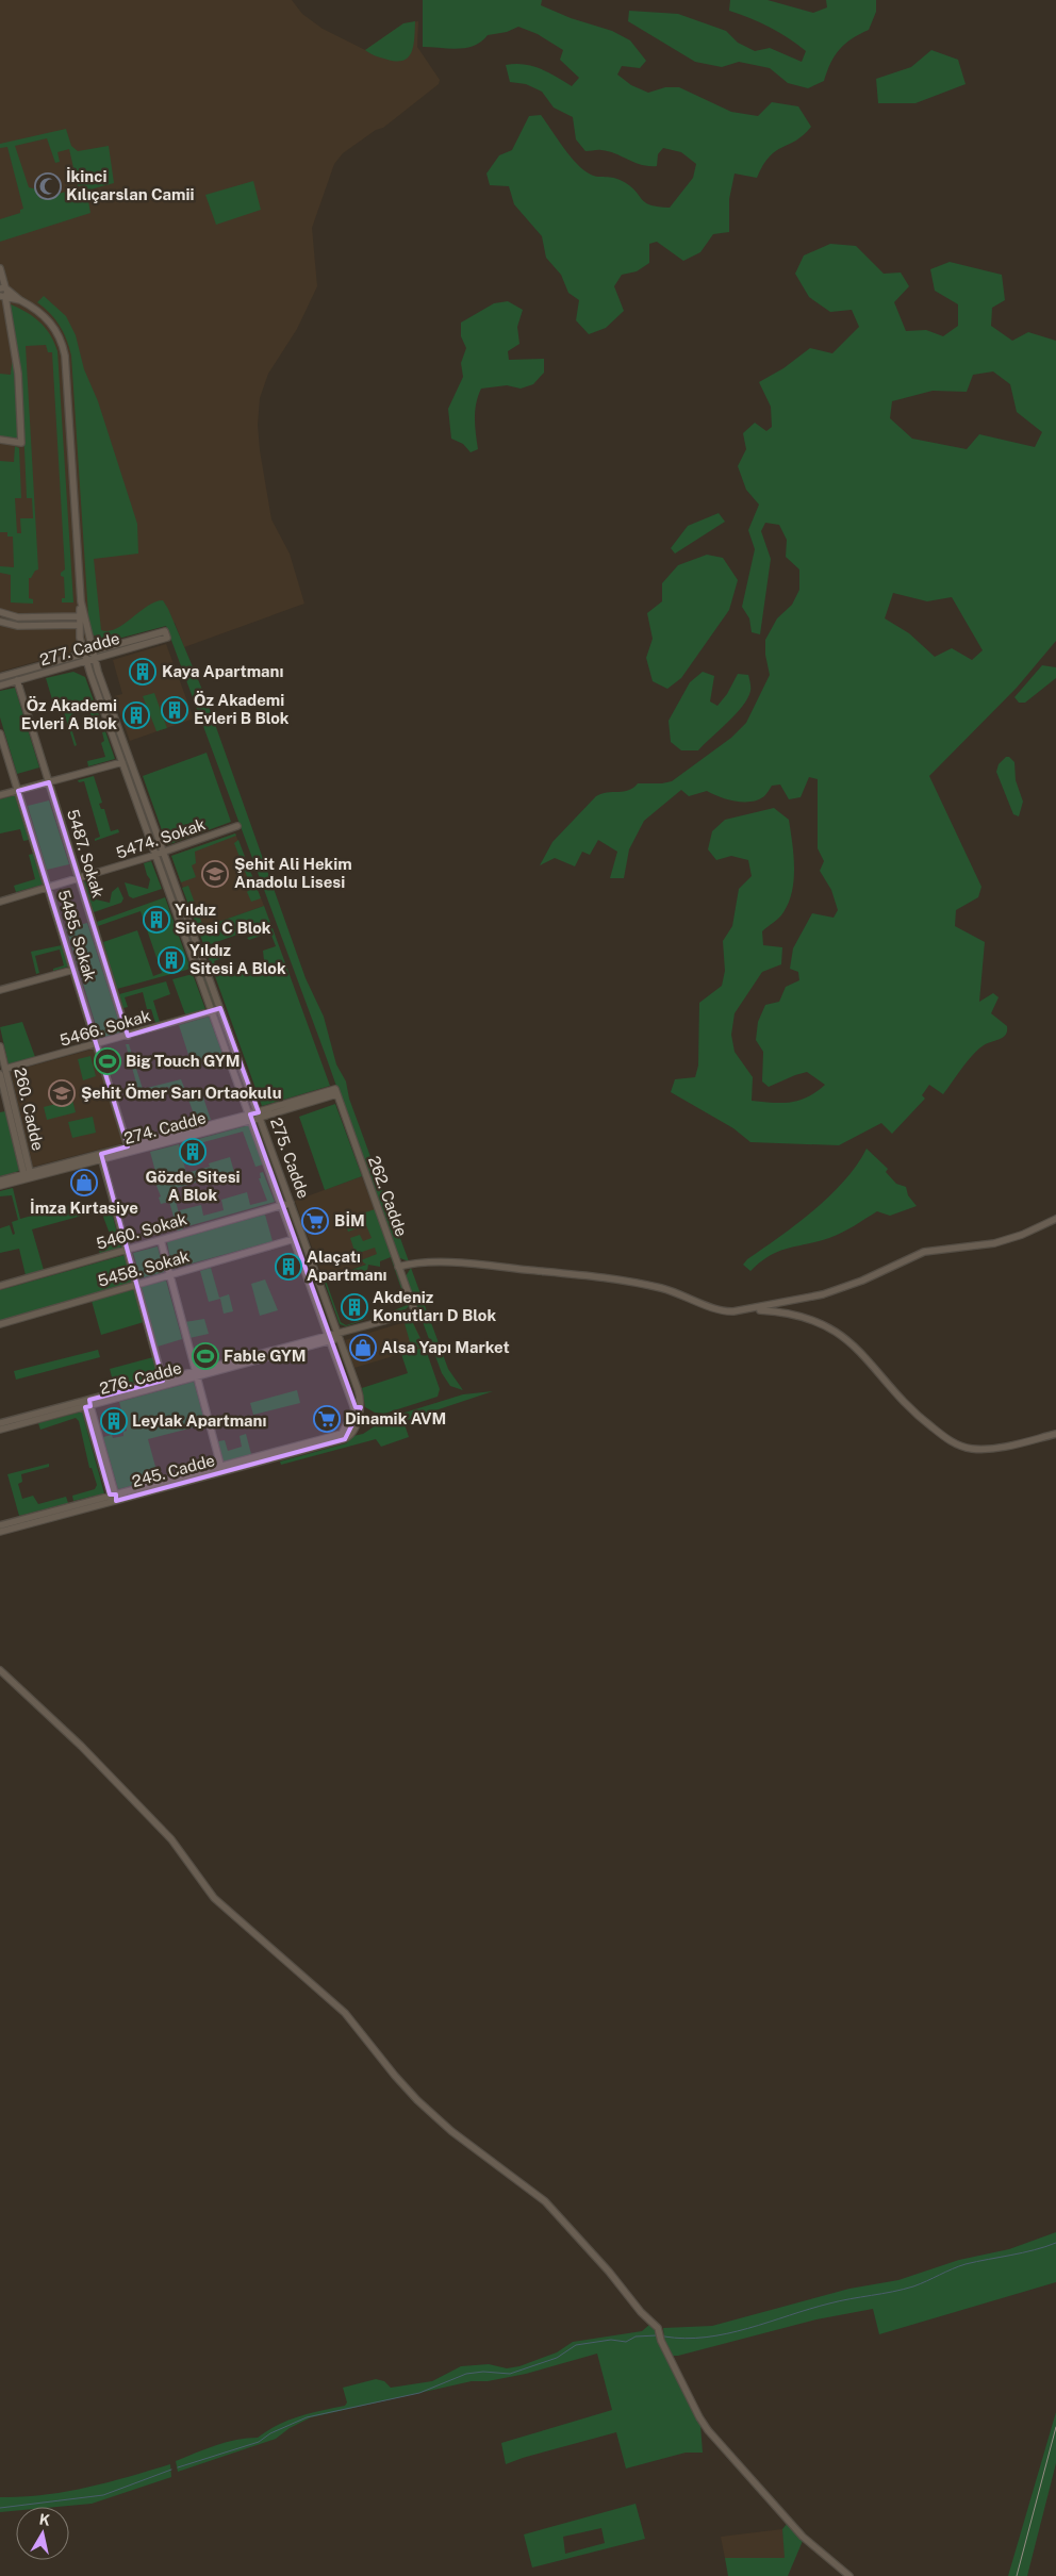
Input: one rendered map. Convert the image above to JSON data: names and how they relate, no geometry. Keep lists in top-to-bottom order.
{
  "streets": {
    "street": [
      "277. Cadde",
      "5474. Sokak",
      "5487. Sokak",
      "5485. Sokak",
      "5466. Sokak",
      "260. Cadde",
      "274. Cadde",
      "275. Cadde",
      "262. Cadde",
      "5460. Sokak",
      "5458. Sokak",
      "276. Cadde",
      "245. Cadde"
    ]
  },
  "crossings": [
    ["277. Cadde", "5487. Sokak"],
    ["277. Cadde", "275. Cadde"],
    ["5474. Sokak", "5487. Sokak"],
    ["5474. Sokak", "5485. Sokak"],
    ["5474. Sokak", "275. Cadde"],
    ["5487. Sokak", "5466. Sokak"],
    ["5485. Sokak", "5466. Sokak"],
    ["5485. Sokak", "274. Cadde"],
    ["5466. Sokak", "260. Cadde"],
    ["5466. Sokak", "275. Cadde"],
    ["260. Cadde", "274. Cadde"],
    ["274. Cadde", "275. Cadde"],
    ["274. Cadde", "262. Cadde"],
    ["275. Cadde", "5460. Sokak"],
    ["275. Cadde", "5458. Sokak"],
    ["275. Cadde", "276. Cadde"],
    ["275. Cadde", "245. Cadde"],
    ["262. Cadde", "276. Cadde"]
  ],
  "places": {
    "mosque": ["İkinci Kılıçarslan Camii"],
    "building": [
      "Kaya Apartmanı",
      "Öz Akademi Evleri B Blok",
      "Öz Akademi Evleri A Blok",
      "Yıldız Sitesi C Blok",
      "Yıldız Sitesi A Blok",
      "Gözde Sitesi A Blok",
      "Alaçatı Apartmanı",
      "Akdeniz Konutları D Blok",
      "Leylak Apartmanı"
    ],
    "school or university": ["Şehit Ali Hekim Anadolu Lisesi", "Şehit Ömer Sarı Ortaokulu"],
    "sports": ["Big Touch GYM", "Fable GYM"],
    "shop": ["İmza Kırtasiye", "Alsa Yapı Market"],
    "supermarket": ["BİM", "Dinamik AVM"]
  },
  "north": "top"
}
